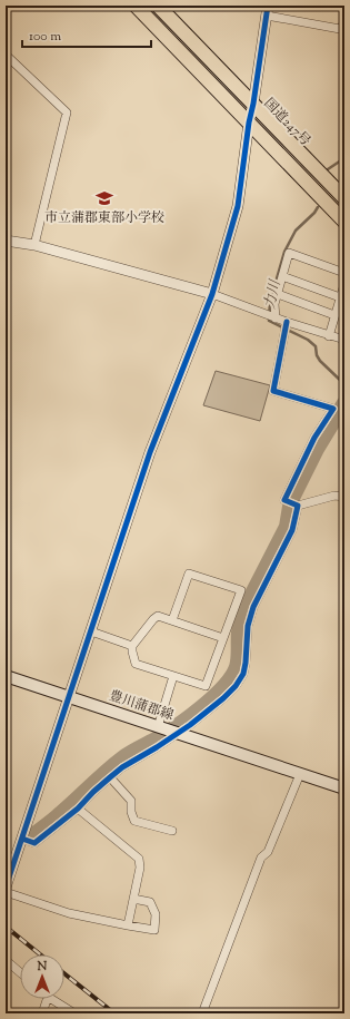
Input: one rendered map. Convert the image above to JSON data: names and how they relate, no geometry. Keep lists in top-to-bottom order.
{
  "streets": {
    "highway": ["国道247号"],
    "main road": ["豊川蒲郡線"]
  },
  "water": ["力川"],
  "places": {
    "school or university": ["市立蒲郡東部小学校"]
  },
  "scale_bar": "100 m",
  "north": "top"
}
